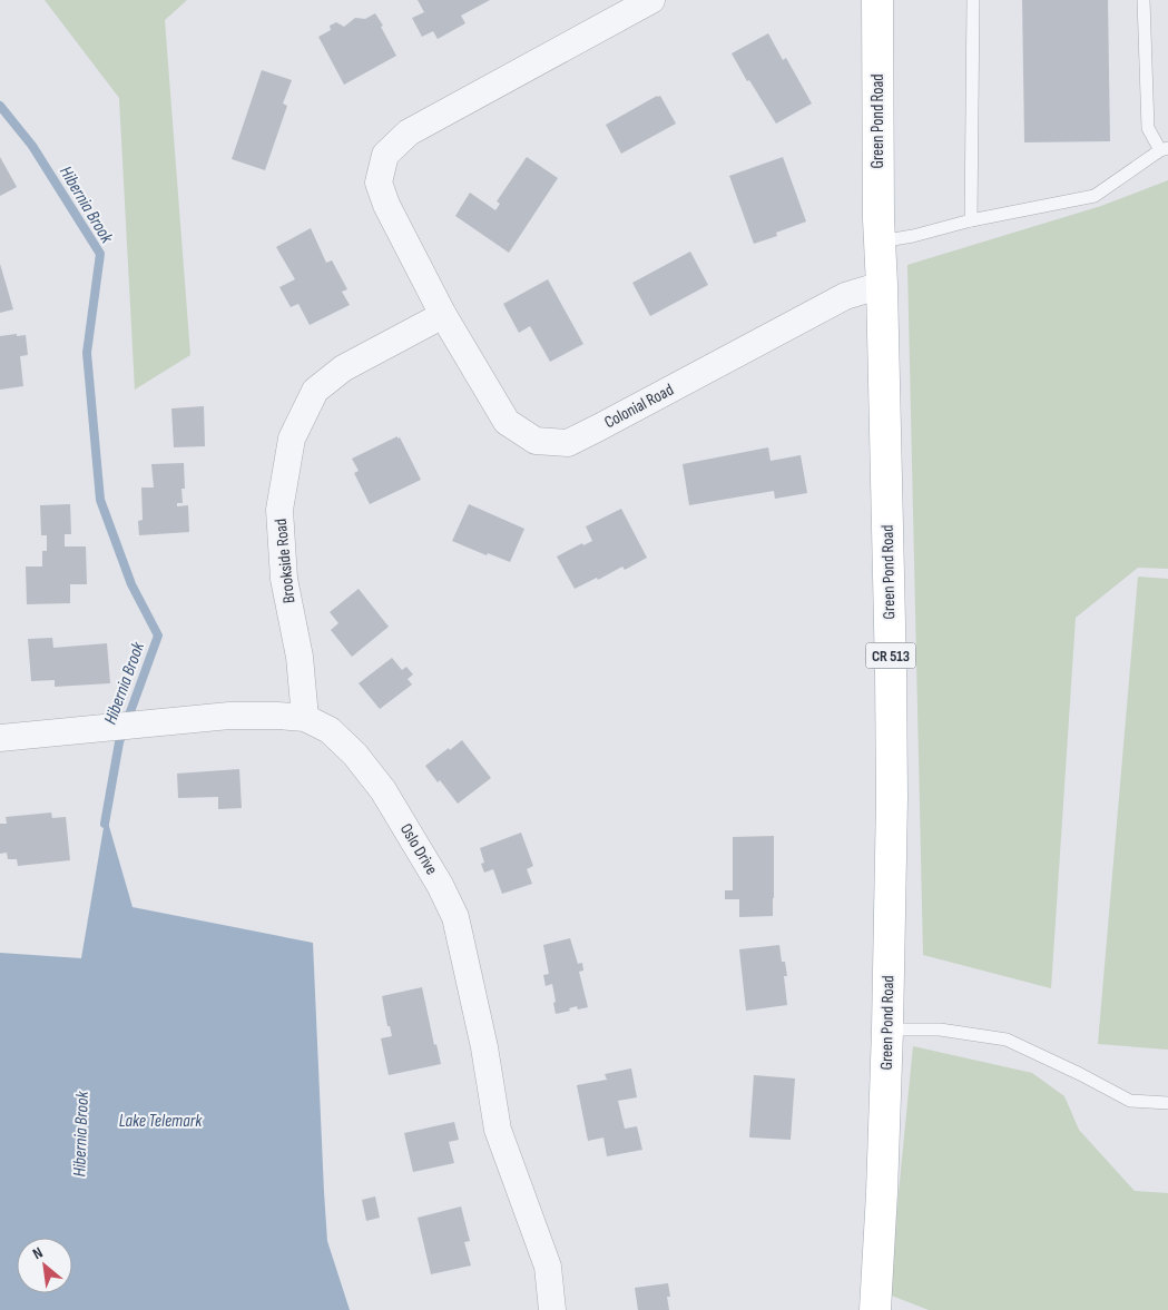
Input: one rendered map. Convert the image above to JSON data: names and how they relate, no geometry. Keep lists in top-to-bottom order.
{
  "streets": {
    "main road": ["Green Pond Road", "CR 513"],
    "street": ["Colonial Road", "Brookside Road", "Oslo Drive"]
  },
  "crossings": [
    ["Green Pond Road", "Colonial Road"],
    ["Colonial Road", "Brookside Road"],
    ["Brookside Road", "Oslo Drive"]
  ],
  "water": ["Hibernia Brook", "Lake Telemark"],
  "north": "top left"
}
